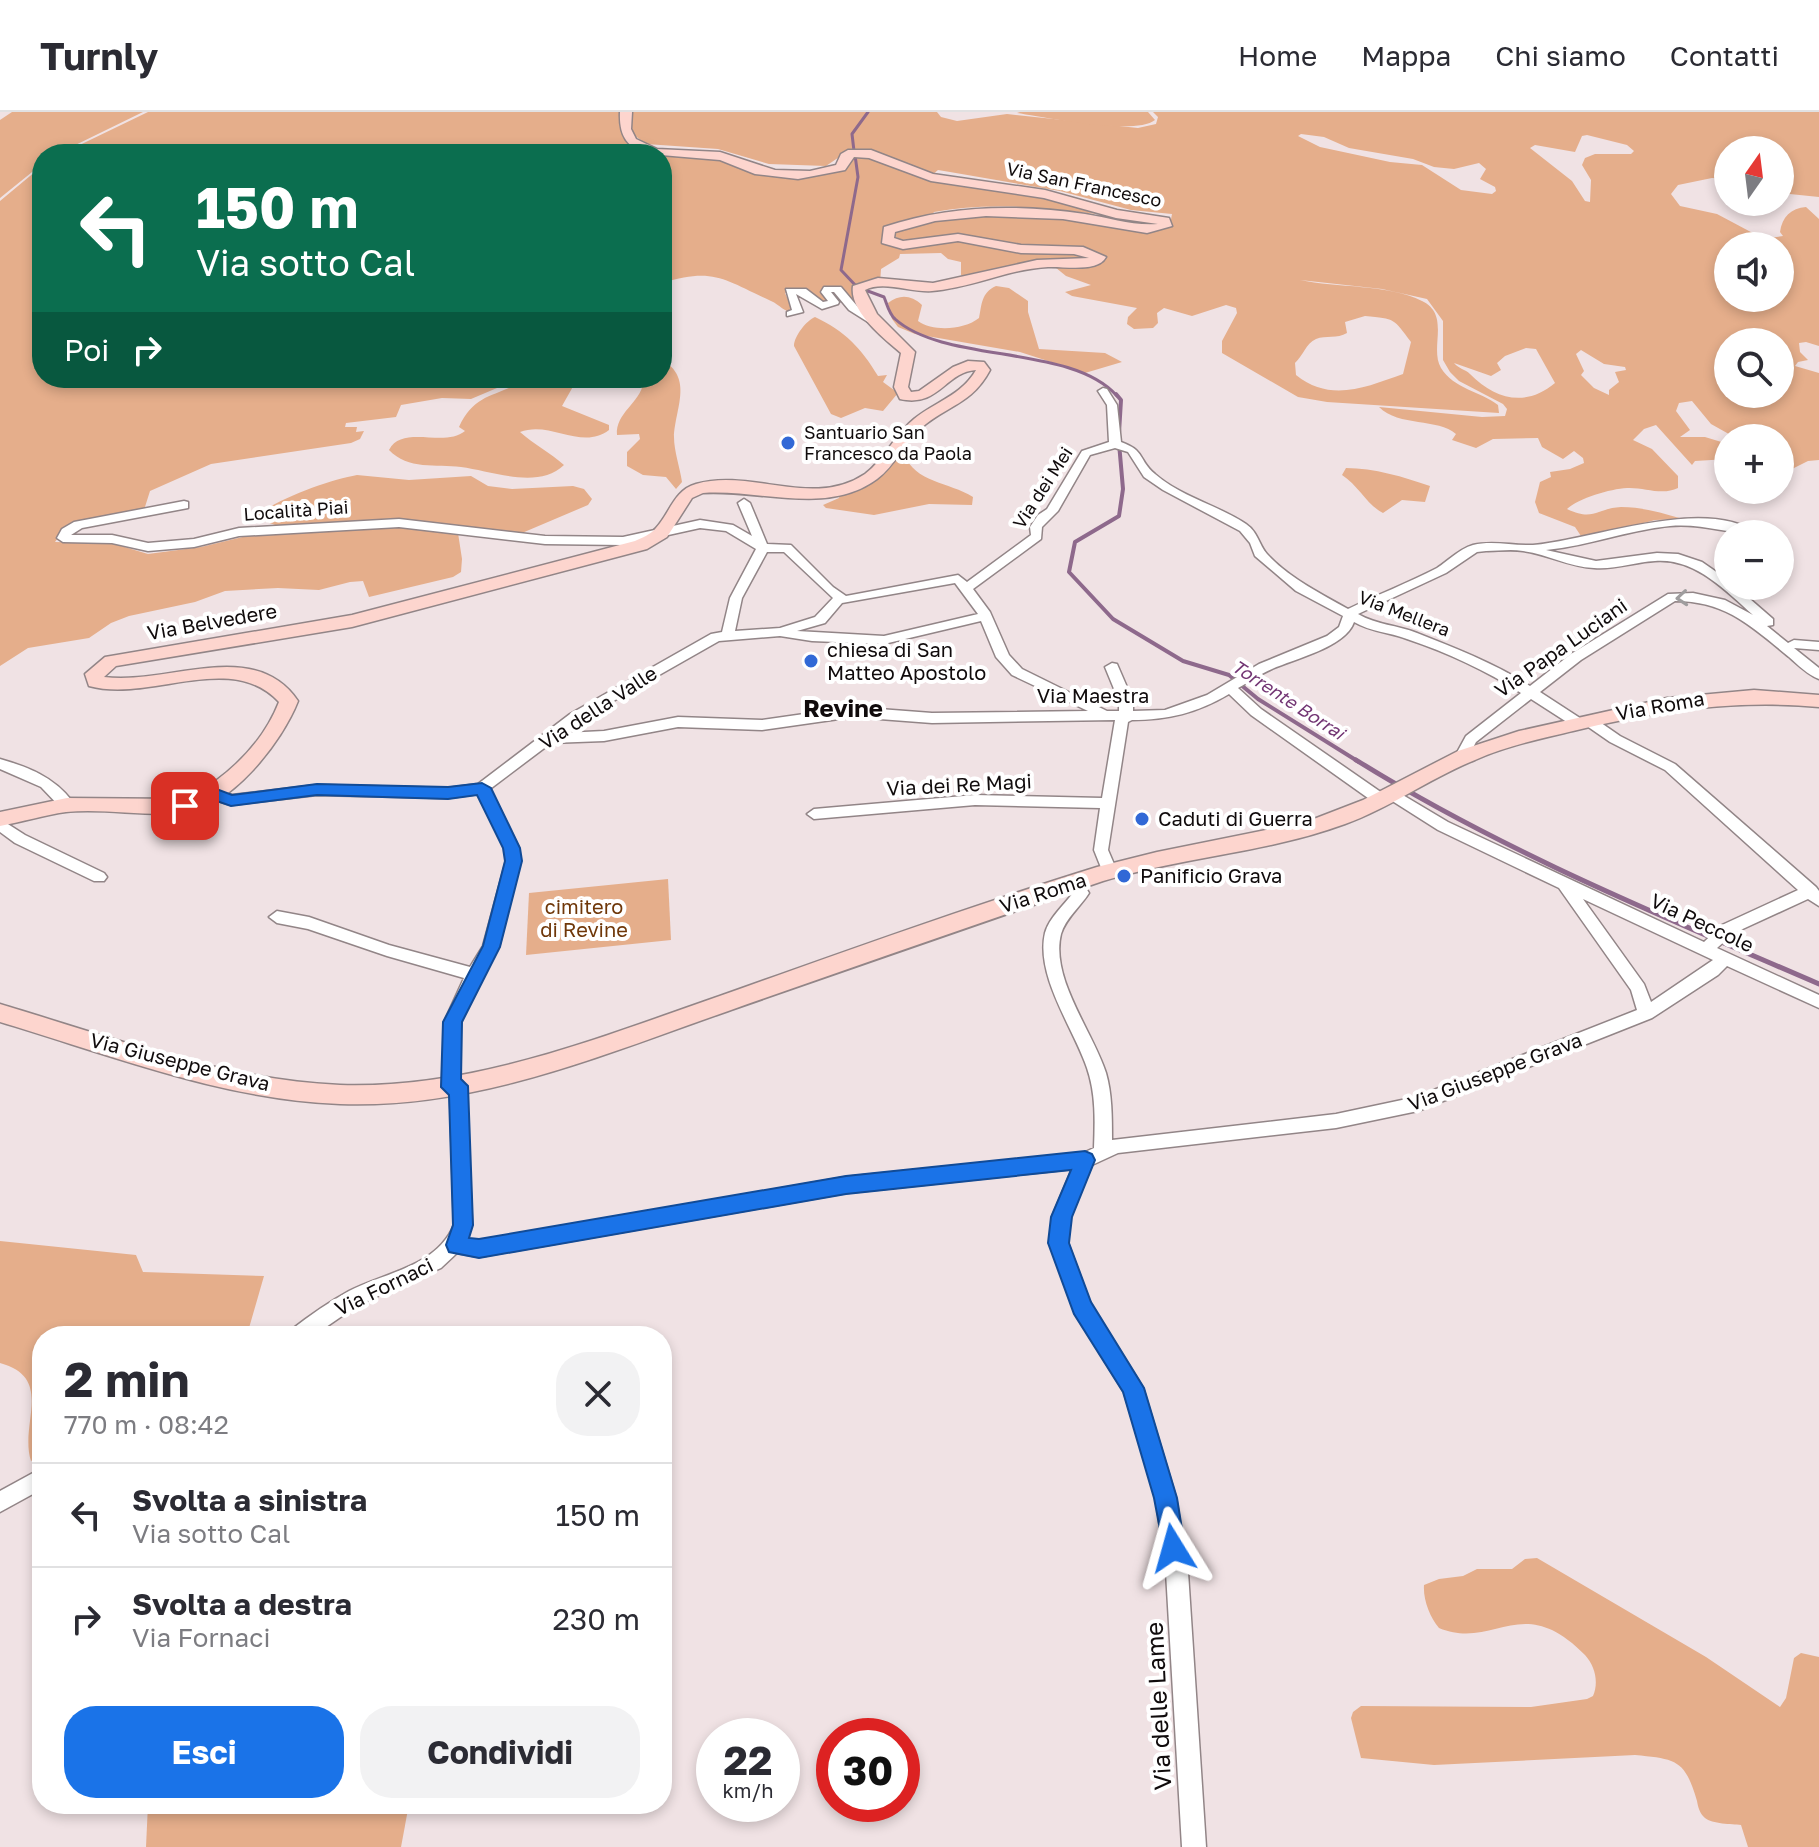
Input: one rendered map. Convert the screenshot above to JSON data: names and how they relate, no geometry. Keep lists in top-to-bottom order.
{
  "streets": {
    "street": [
      "Via San Francesco",
      "Via dei Mei",
      "Località Piai",
      "Via Mellera",
      "Via Belvedere",
      "Via Papa Luciani",
      "Via Maestra",
      "Via Roma",
      "Via della Valle",
      "Via dei Re Magi",
      "Via Peccole",
      "Via Giuseppe Grava",
      "Via Fornaci",
      "Via delle Lame"
    ]
  },
  "crossings": [
    ["Via San Francesco", "Località Piai"],
    ["Via San Francesco", "Via Belvedere"],
    ["Via dei Mei", "Via Mellera"],
    ["Località Piai", "Via Belvedere"],
    ["Via Mellera", "Via Papa Luciani"],
    ["Via Mellera", "Via Maestra"],
    ["Via Mellera", "Via Roma"],
    ["Via Papa Luciani", "Via Maestra"],
    ["Via Papa Luciani", "Via Roma"],
    ["Via Maestra", "Via della Valle"],
    ["Via Maestra", "Via Peccole"],
    ["Via Roma", "Via Peccole"],
    ["Via Roma", "Via Giuseppe Grava"],
    ["Via Roma", "Via delle Lame"],
    ["Via Peccole", "Via Giuseppe Grava"],
    ["Via Giuseppe Grava", "Via Fornaci"],
    ["Via Giuseppe Grava", "Via delle Lame"]
  ],
  "districts": ["Revine"],
  "water": ["Torrente Borrai"],
  "parks": ["cimitero di Revine"],
  "places": [
    "Santuario San Francesco da Paola",
    "chiesa di San Matteo Apostolo",
    "Caduti di Guerra",
    "Panificio Grava"
  ],
  "north": "top",
  "page": {
    "header": "Turnly",
    "nav": [
      "Home",
      "Mappa",
      "Chi siamo",
      "Contatti"
    ],
    "map_buttons": ["+", "−"],
    "turn": ["150 m", "Via sotto Cal"],
    "then": "Poi",
    "heading": ["2 min", "770 m · 08:42"],
    "list": [
      {
        "name": "Svolta a sinistra",
        "note": "Via sotto Cal",
        "value": "150 m"
      },
      {
        "name": "Svolta a destra",
        "note": "Via Fornaci",
        "value": "230 m"
      }
    ],
    "buttons": ["Esci", "Condividi"],
    "speed": "22 km/h",
    "limit": "30"
  }
}
